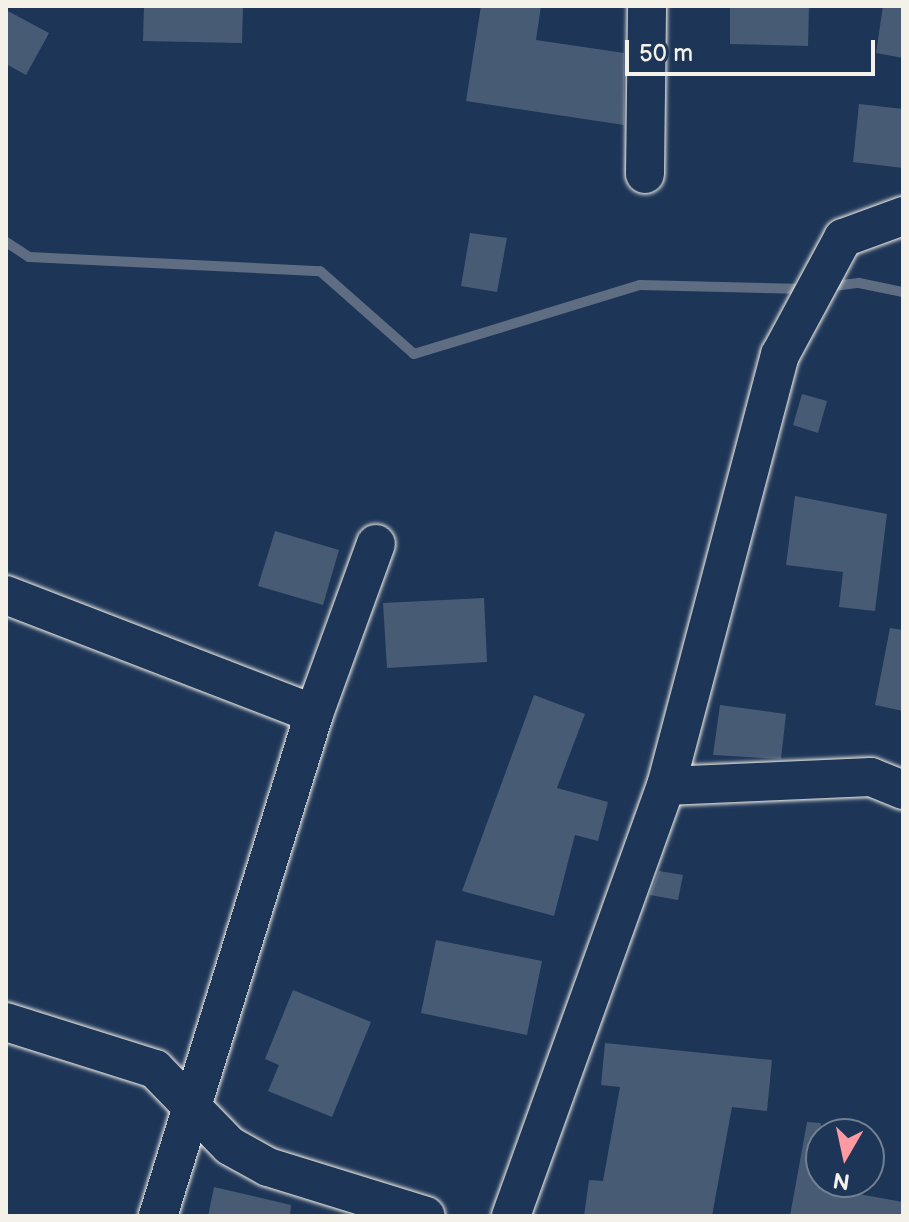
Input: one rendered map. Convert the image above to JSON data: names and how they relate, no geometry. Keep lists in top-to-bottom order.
{
  "scale_bar": "50 m",
  "north": "bottom"
}
